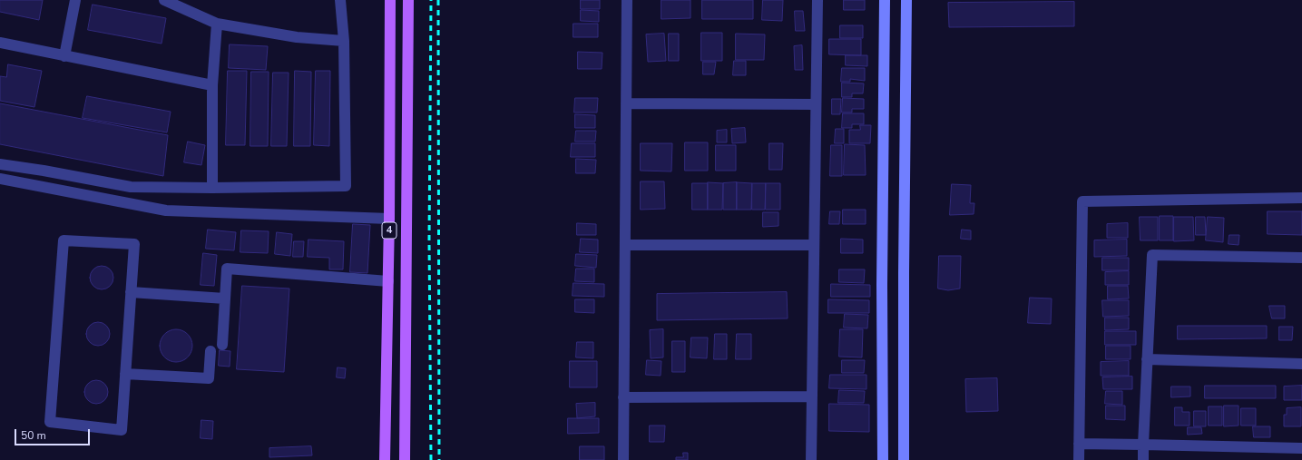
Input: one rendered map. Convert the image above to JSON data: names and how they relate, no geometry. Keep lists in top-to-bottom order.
{
  "streets": {
    "main road": ["4"]
  },
  "scale_bar": "50 m"
}
